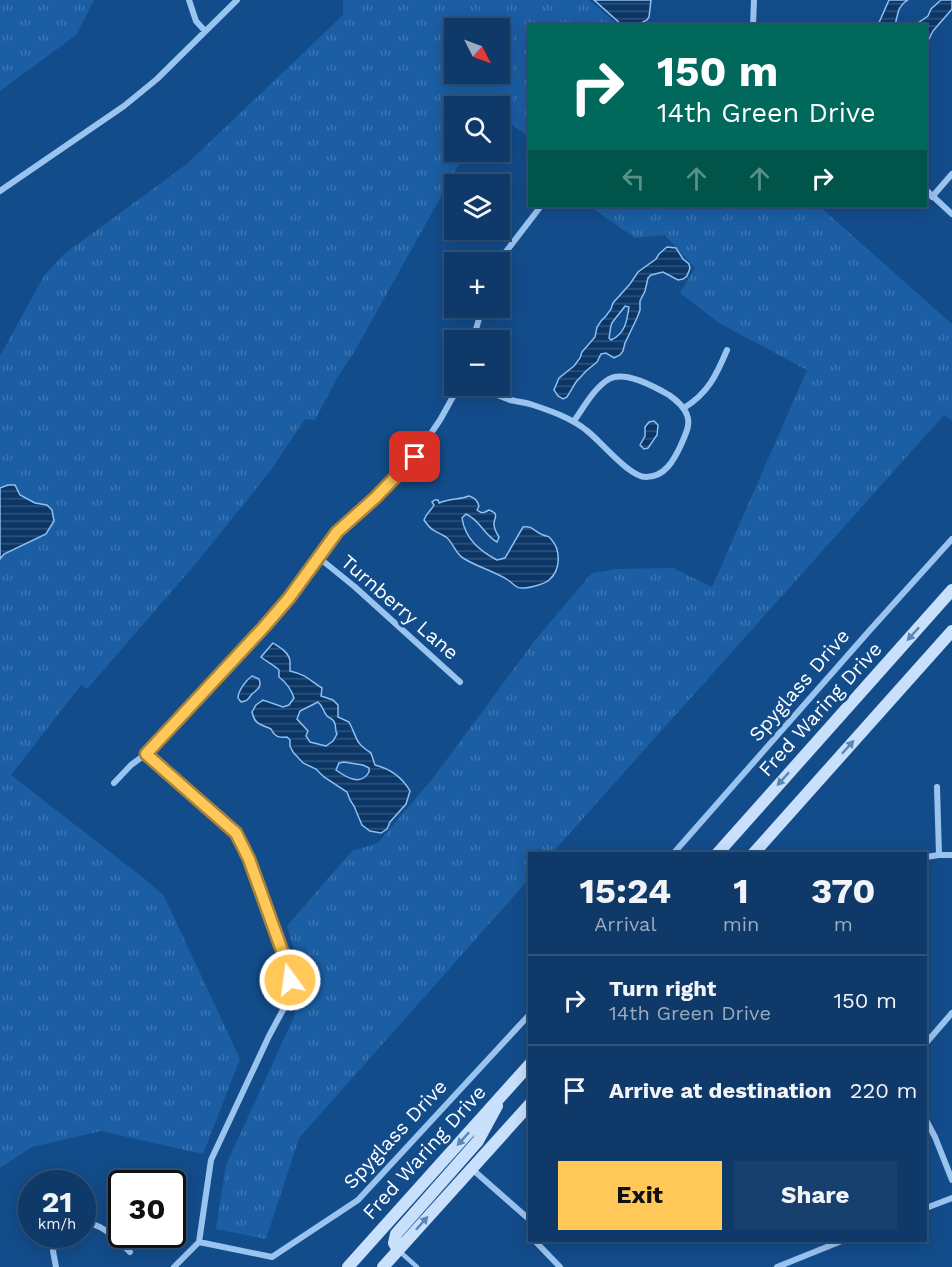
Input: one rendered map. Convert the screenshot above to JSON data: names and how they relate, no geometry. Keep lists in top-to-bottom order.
{
  "streets": {
    "main road": ["Fred Waring Drive"],
    "street": ["Turnberry Lane", "Spyglass Drive"]
  },
  "north": "bottom right",
  "page": {
    "map_buttons": ["+", "−"],
    "turn": ["150 m", "14th Green Drive"],
    "eta": [
      "15:24",
      "Arrival",
      "1",
      "min",
      "370",
      "m"
    ],
    "list": [
      {
        "name": "Turn right",
        "note": "14th Green Drive",
        "value": "150 m"
      },
      {
        "name": "Arrive at destination",
        "value": "220 m"
      }
    ],
    "buttons": ["Exit", "Share"],
    "speed": "21 km/h",
    "limit": "30"
  }
}
